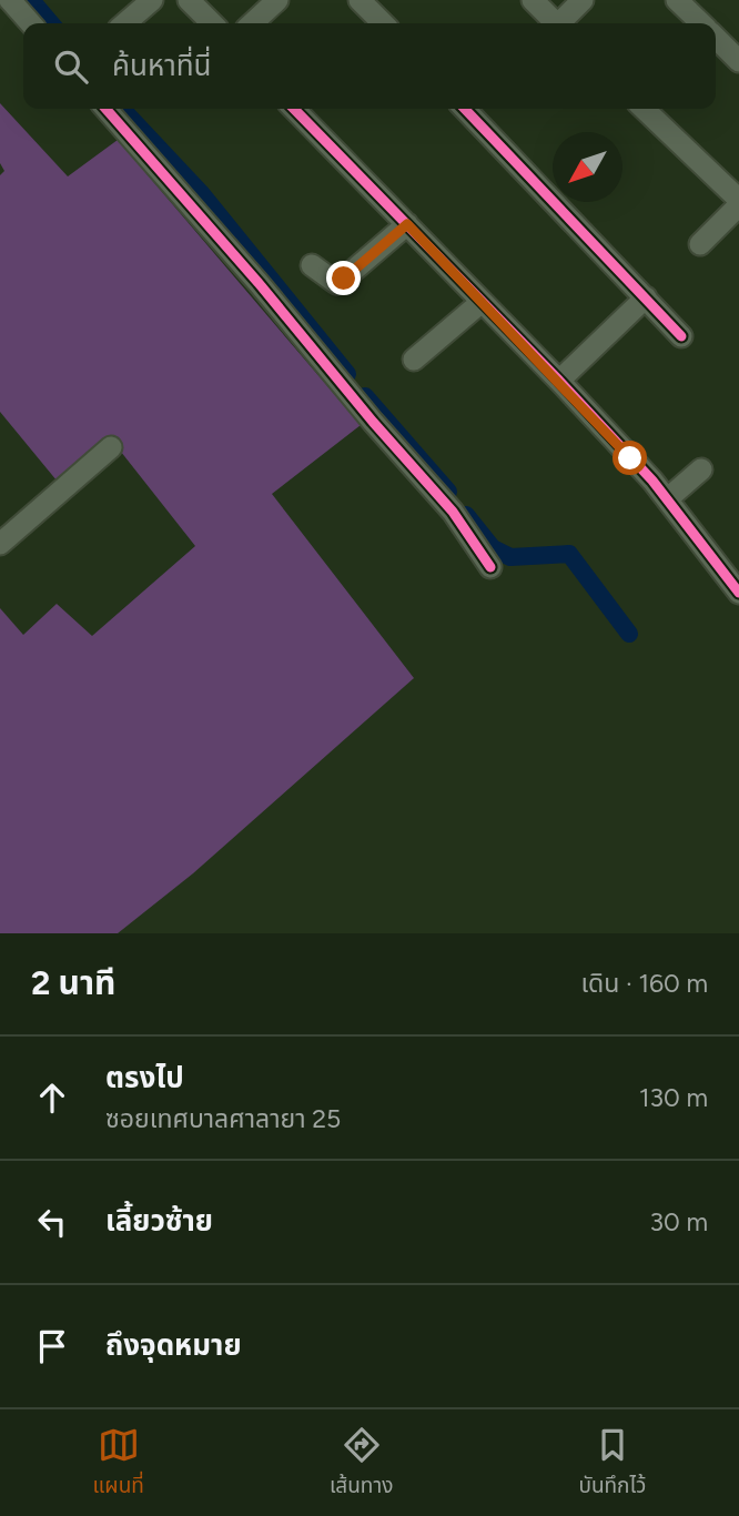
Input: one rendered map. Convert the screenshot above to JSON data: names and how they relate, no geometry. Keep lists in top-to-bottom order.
{
  "north": "bottom left",
  "page": {
    "search": "ค้นหาที่นี่",
    "heading": ["2 นาที", "เดิน · 160 m"],
    "list": [
      ["ตรงไป", "ซอยเทศบาลศาลายา 25", "130 m"],
      ["เลี้ยวซ้าย", "30 m"],
      "ถึงจุดหมาย"
    ],
    "nav": ["แผนที่", "เส้นทาง", "บันทึกไว้"]
  }
}
